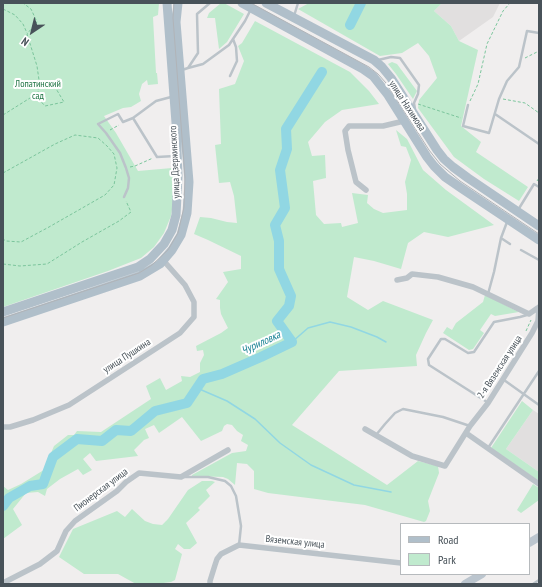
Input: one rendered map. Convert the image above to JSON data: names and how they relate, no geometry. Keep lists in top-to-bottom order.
{
  "streets": {
    "main road": ["улица Нахимова", "улица Дзержинского"],
    "street": [
      "улица Пушкина",
      "2-я Вяземская улица",
      "Пионерская улица",
      "Вяземская улица"
    ]
  },
  "crossings": [
    ["улица Дзержинского", "улица Пушкина"]
  ],
  "water": ["Чуриловка"],
  "parks": ["Лопатинский сад"],
  "legend": ["Road", "Park"],
  "north": "bottom left"
}
